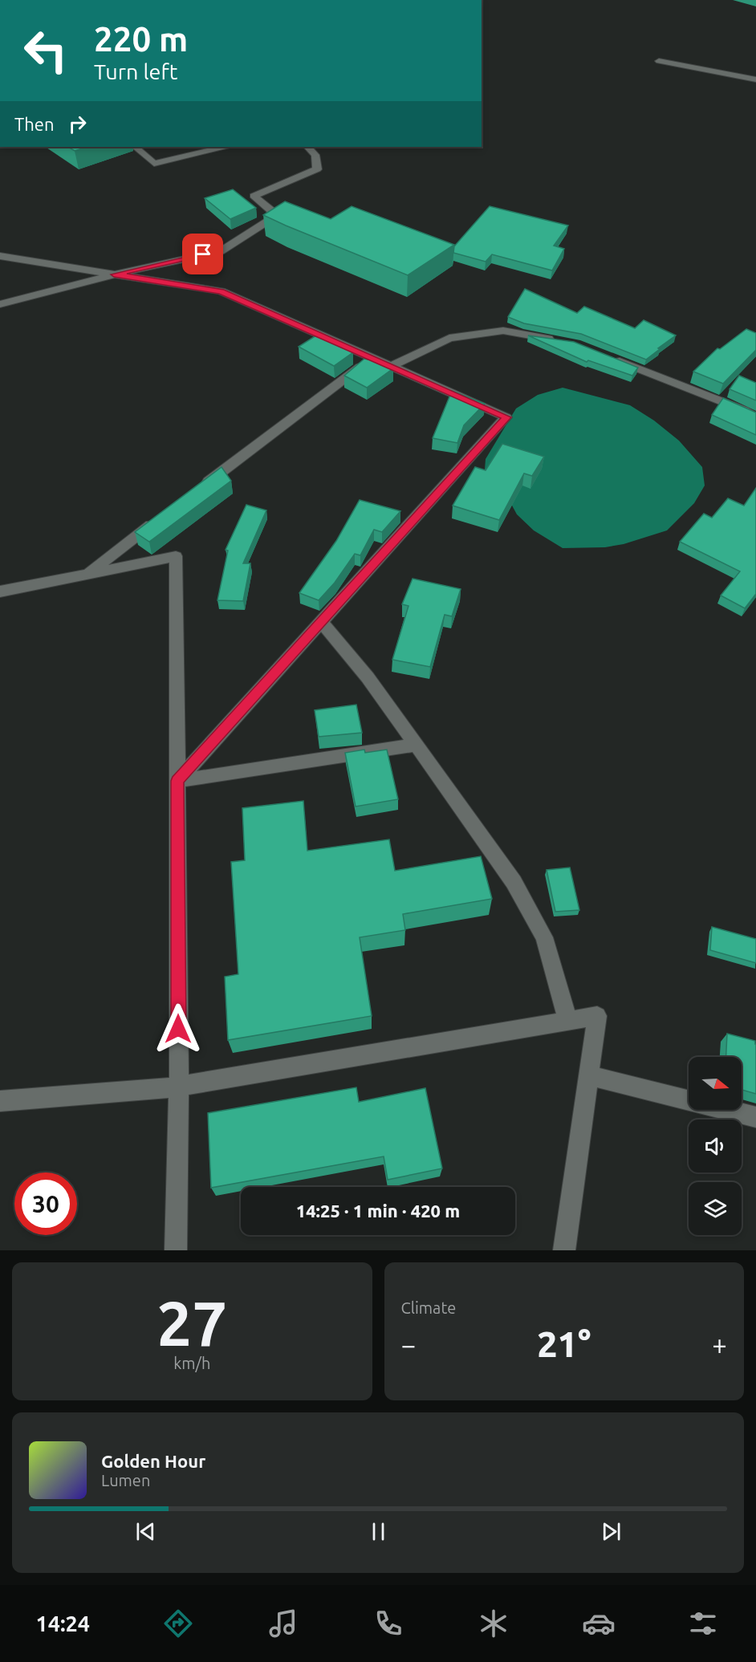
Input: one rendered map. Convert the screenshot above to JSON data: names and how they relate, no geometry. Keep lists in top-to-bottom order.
{
  "north": "right",
  "page": {
    "turn": ["220 m", "Turn left"],
    "then": "Then",
    "limit": "30",
    "trip": "14:25 · 1 min · 420 m",
    "tile": [
      ["27", "km/h"],
      "Climate"
    ],
    "heat": ["−", "21°", "+"],
    "song": ["Golden Hour", "Lumen"],
    "tabs": "14:24"
  }
}
